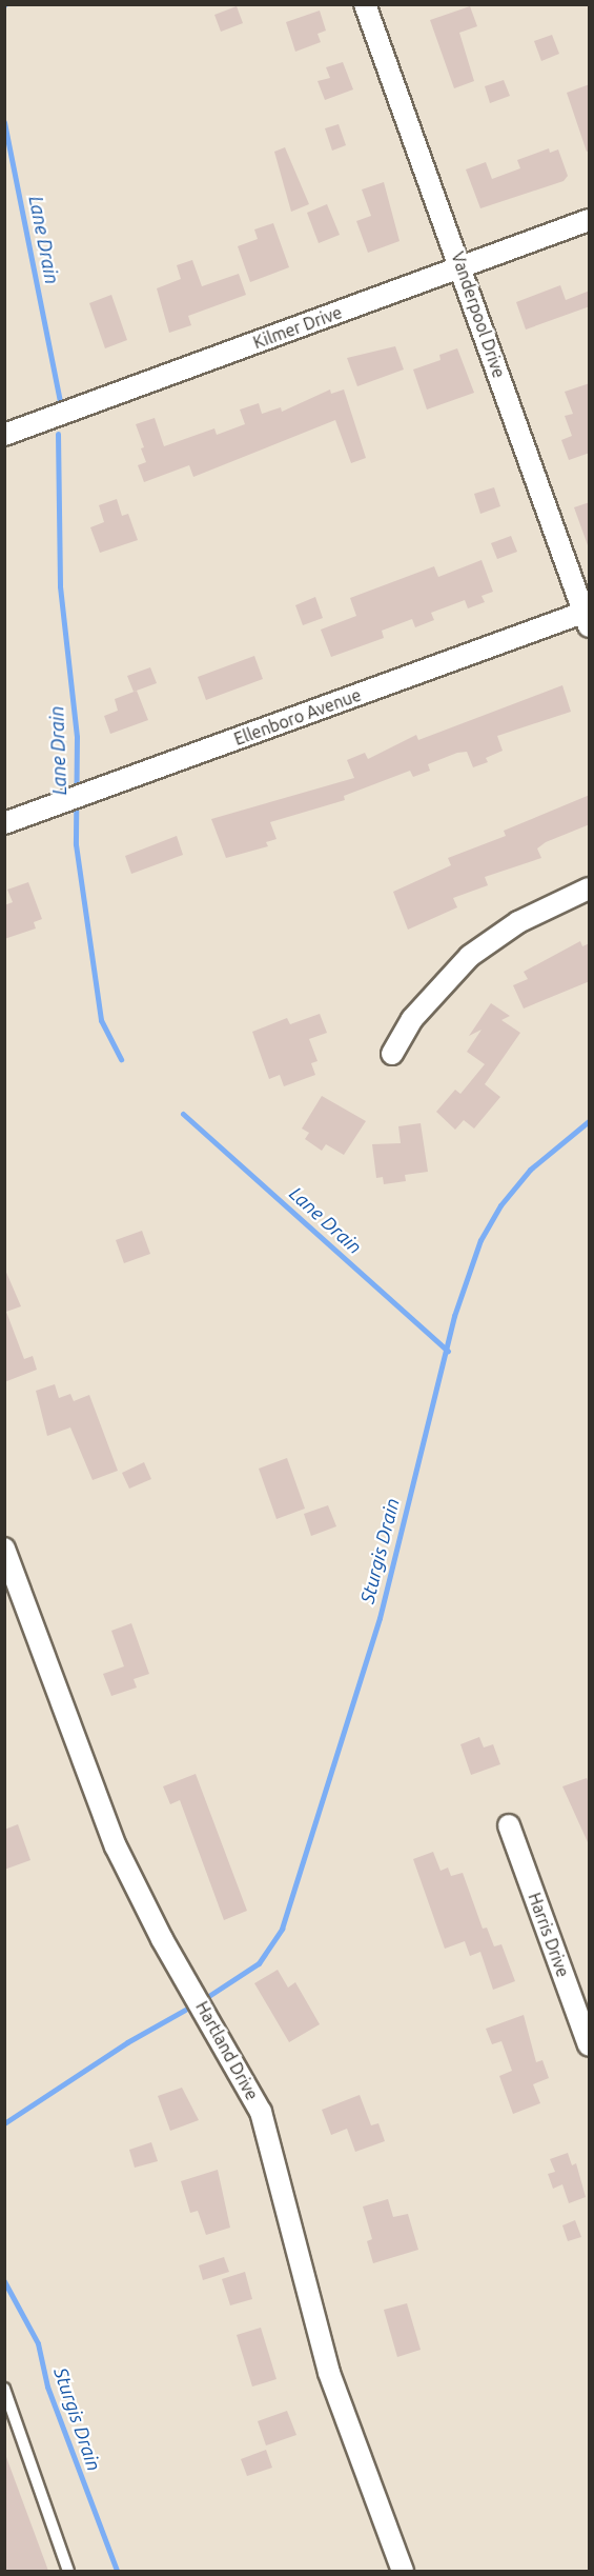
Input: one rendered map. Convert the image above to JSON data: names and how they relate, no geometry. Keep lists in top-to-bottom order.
{
  "streets": {
    "street": [
      "Vanderpool Drive",
      "Kilmer Drive",
      "Ellenboro Avenue",
      "Harris Drive",
      "Hartland Drive"
    ]
  },
  "crossings": [
    ["Vanderpool Drive", "Kilmer Drive"],
    ["Vanderpool Drive", "Ellenboro Avenue"]
  ],
  "water": ["Lane Drain", "Sturgis Drain"]
}
